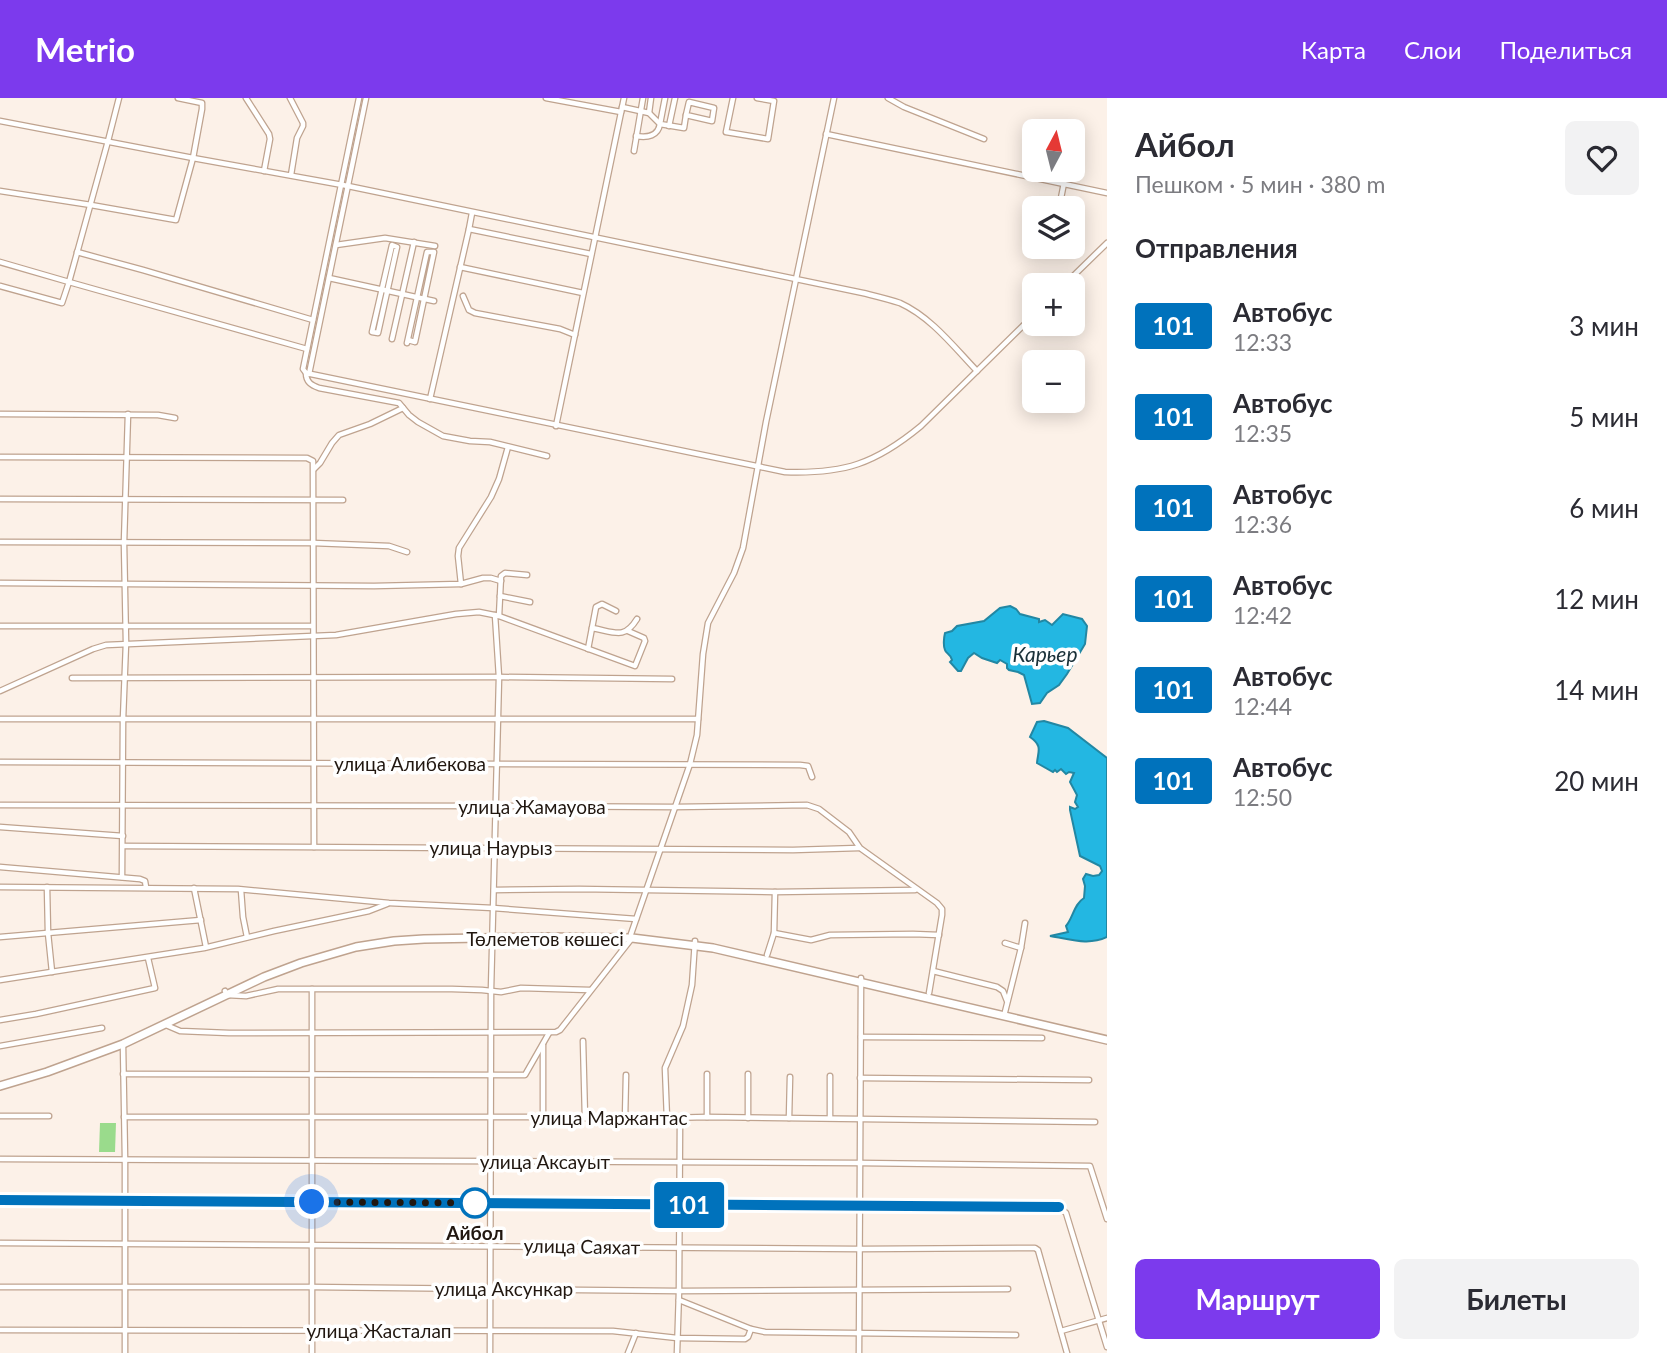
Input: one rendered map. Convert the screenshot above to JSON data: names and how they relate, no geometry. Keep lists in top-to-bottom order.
{
  "streets": {
    "main road": ["Төлеметов көшесі"],
    "street": [
      "улица Алибекова",
      "улица Жамауова",
      "улица Наурыз",
      "улица Маржантас",
      "улица Аксауыт",
      "улица Саяхат",
      "улица Аксункар",
      "улица Жасталап"
    ]
  },
  "crossings": [
    ["улица Жамауова", "улица Наурыз"],
    ["улица Жамауова", "Төлеметов көшесі"]
  ],
  "water": ["Карьер"],
  "places": ["Айбол"],
  "lines": ["bus line 101"],
  "north": "top",
  "page": {
    "header": "Metrio",
    "nav": ["Карта", "Слои", "Поделиться"],
    "on_map": "101",
    "heading": [
      ["Айбол", "Пешком · 5 мин · 380 m"],
      "Отправления"
    ],
    "map_buttons": ["+", "−"],
    "list": [
      {
        "mark": "101",
        "name": "Автобус",
        "note": "12:33",
        "value": "3 мин"
      },
      {
        "mark": "101",
        "name": "Автобус",
        "note": "12:35",
        "value": "5 мин"
      },
      {
        "mark": "101",
        "name": "Автобус",
        "note": "12:36",
        "value": "6 мин"
      },
      {
        "mark": "101",
        "name": "Автобус",
        "note": "12:42",
        "value": "12 мин"
      },
      {
        "mark": "101",
        "name": "Автобус",
        "note": "12:44",
        "value": "14 мин"
      },
      {
        "mark": "101",
        "name": "Автобус",
        "note": "12:50",
        "value": "20 мин"
      }
    ],
    "buttons": ["Маршрут", "Билеты"]
  }
}
